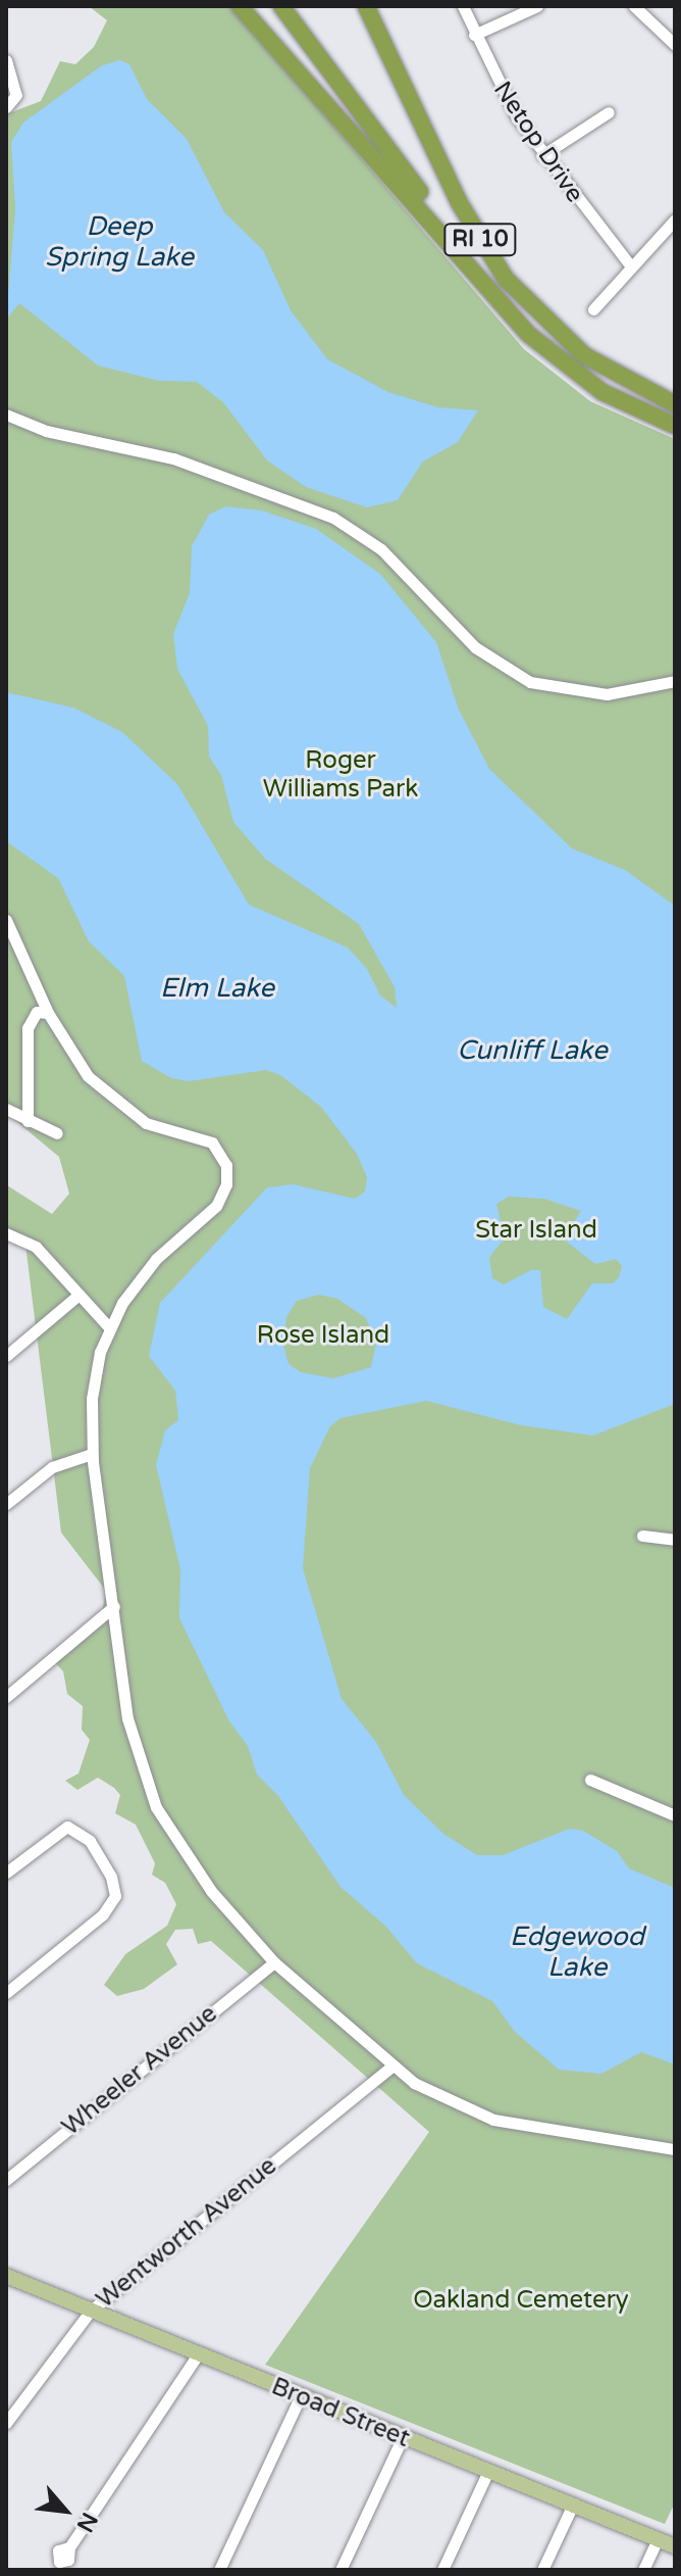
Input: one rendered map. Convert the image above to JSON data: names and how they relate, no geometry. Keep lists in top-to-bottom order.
{
  "streets": {
    "highway": ["RI 10"],
    "main road": ["Broad Street"],
    "street": ["Netop Drive", "Wheeler Avenue", "Wentworth Avenue"]
  },
  "crossings": [
    ["Wentworth Avenue", "Broad Street"]
  ],
  "water": [
    "Deep Spring Lake",
    "Elm Lake",
    "Cunliff Lake",
    "Edgewood Lake"
  ],
  "parks": [
    "Roger Williams Park",
    "Star Island",
    "Rose Island",
    "Oakland Cemetery"
  ],
  "north": "bottom right"
}
